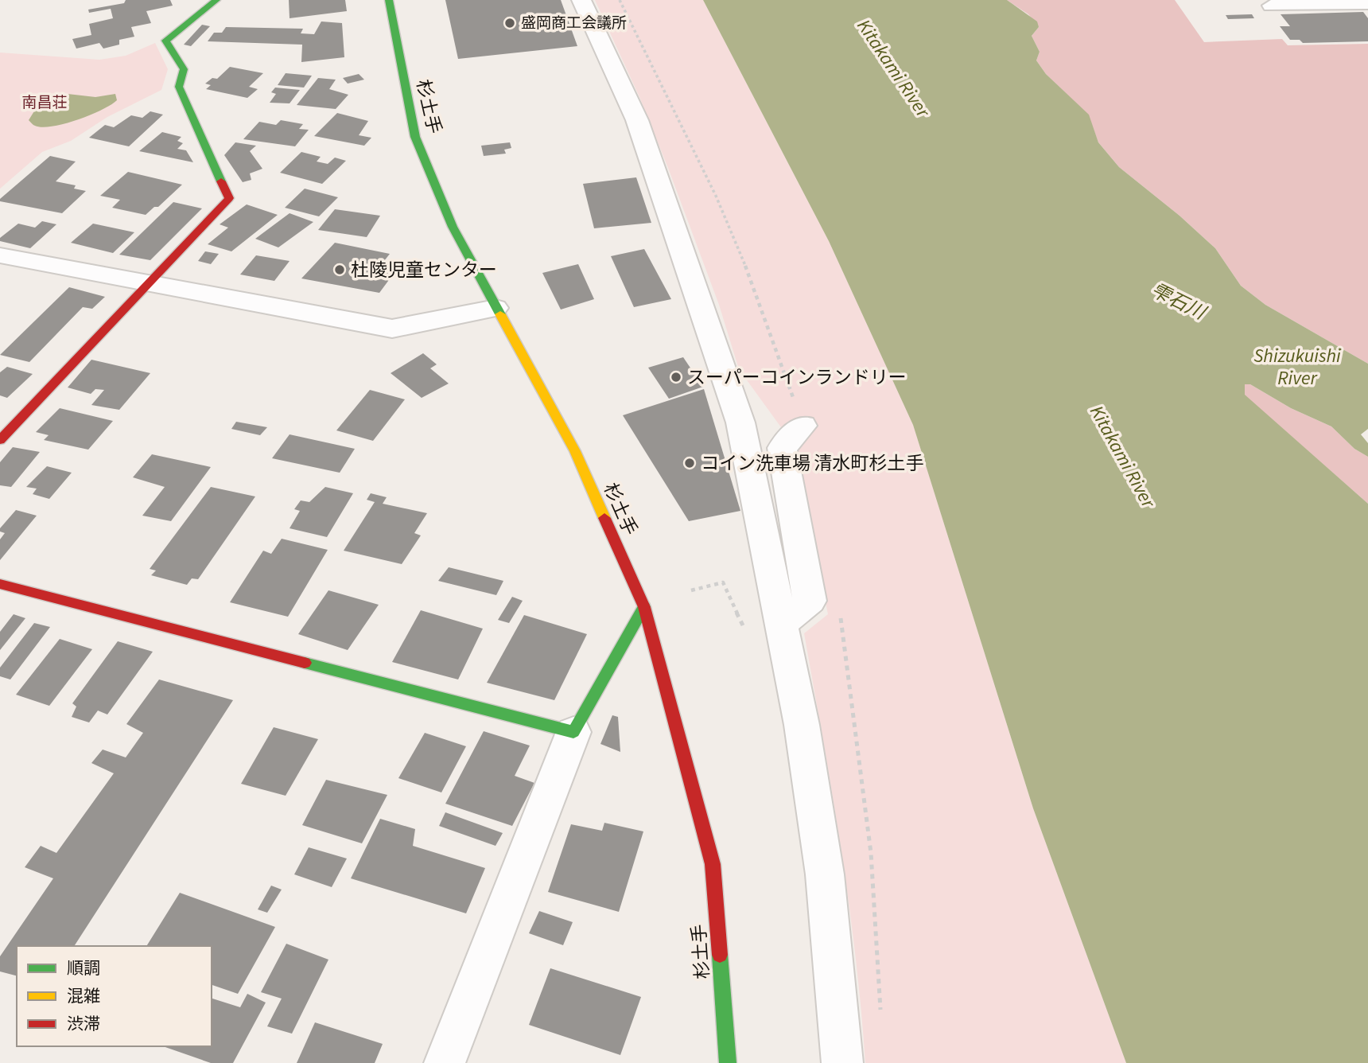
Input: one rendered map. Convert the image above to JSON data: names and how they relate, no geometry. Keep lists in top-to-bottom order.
{
  "streets": {
    "street": ["杉土手"]
  },
  "water": ["Kitakami River", "雫石川", "Shizukuishi River"],
  "parks": ["南昌荘"],
  "places": [
    "盛岡商工会議所",
    "杜陵児童センター",
    "スーパーコインランドリー",
    "コイン洗車場 清水町杉土手"
  ],
  "legend": ["順調", "混雑", "渋滞"]
}
